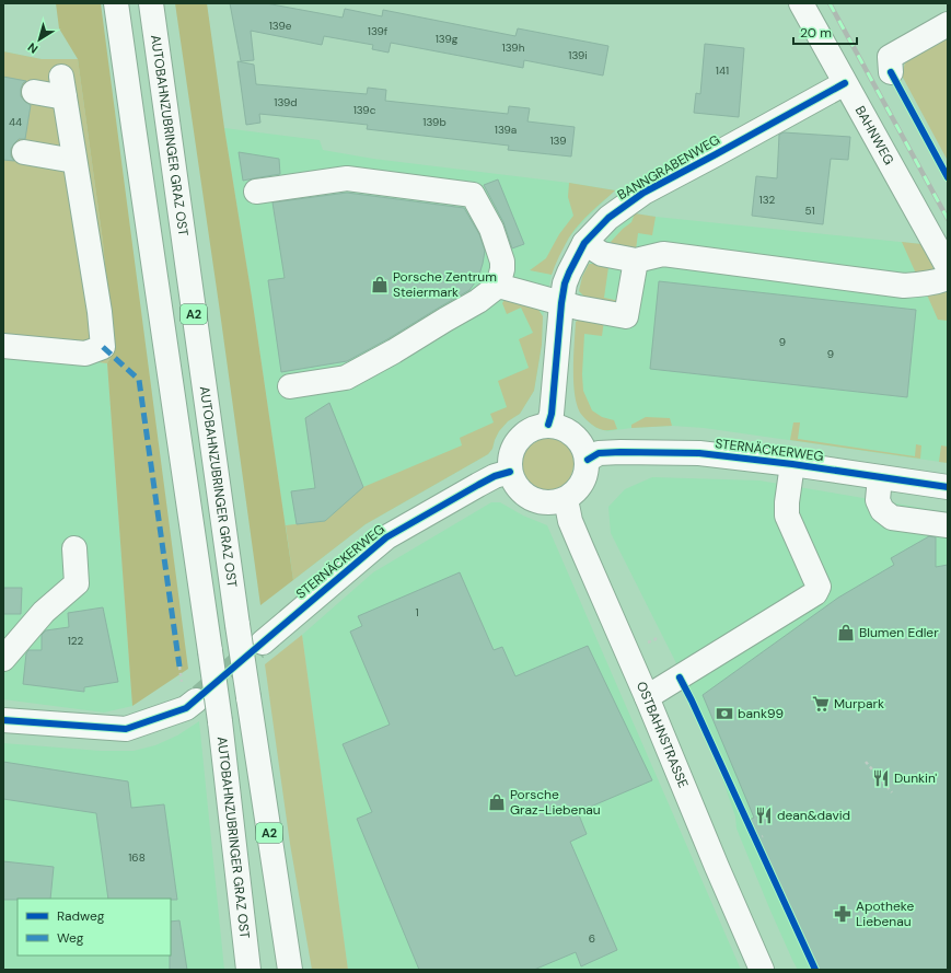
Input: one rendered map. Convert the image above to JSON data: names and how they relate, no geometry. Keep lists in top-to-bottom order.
{
  "streets": {
    "main road": [
      "BAHNWEG",
      "AUTOBAHNZUBRINGER GRAZ OST",
      "BANNGRABENWEG",
      "A2",
      "STERNÄCKERWEG",
      "OSTBAHNSTRASSE"
    ]
  },
  "crossings": [
    ["BAHNWEG", "BANNGRABENWEG"],
    ["BANNGRABENWEG", "STERNÄCKERWEG"],
    ["BANNGRABENWEG", "OSTBAHNSTRASSE"],
    ["STERNÄCKERWEG", "OSTBAHNSTRASSE"]
  ],
  "places": {
    "shop": ["Porsche Zentrum Steiermark", "Blumen Edler", "Porsche Graz-Liebenau"],
    "supermarket": ["Murpark"],
    "bank": ["bank99"],
    "restaurant": ["Dunkin'", "dean&david"],
    "pharmacy": ["Apotheke Liebenau"]
  },
  "house_numbers": [
    "139e",
    "139f",
    "139g",
    "139h",
    "139i",
    "141",
    "139d",
    "139c",
    "44",
    "139b",
    "139a",
    "139",
    "132",
    "51",
    "9",
    "9",
    "1",
    "122",
    "168",
    "6"
  ],
  "legend": ["Radweg", "Weg"],
  "scale_bar": "20 m",
  "north": "bottom left"
}
